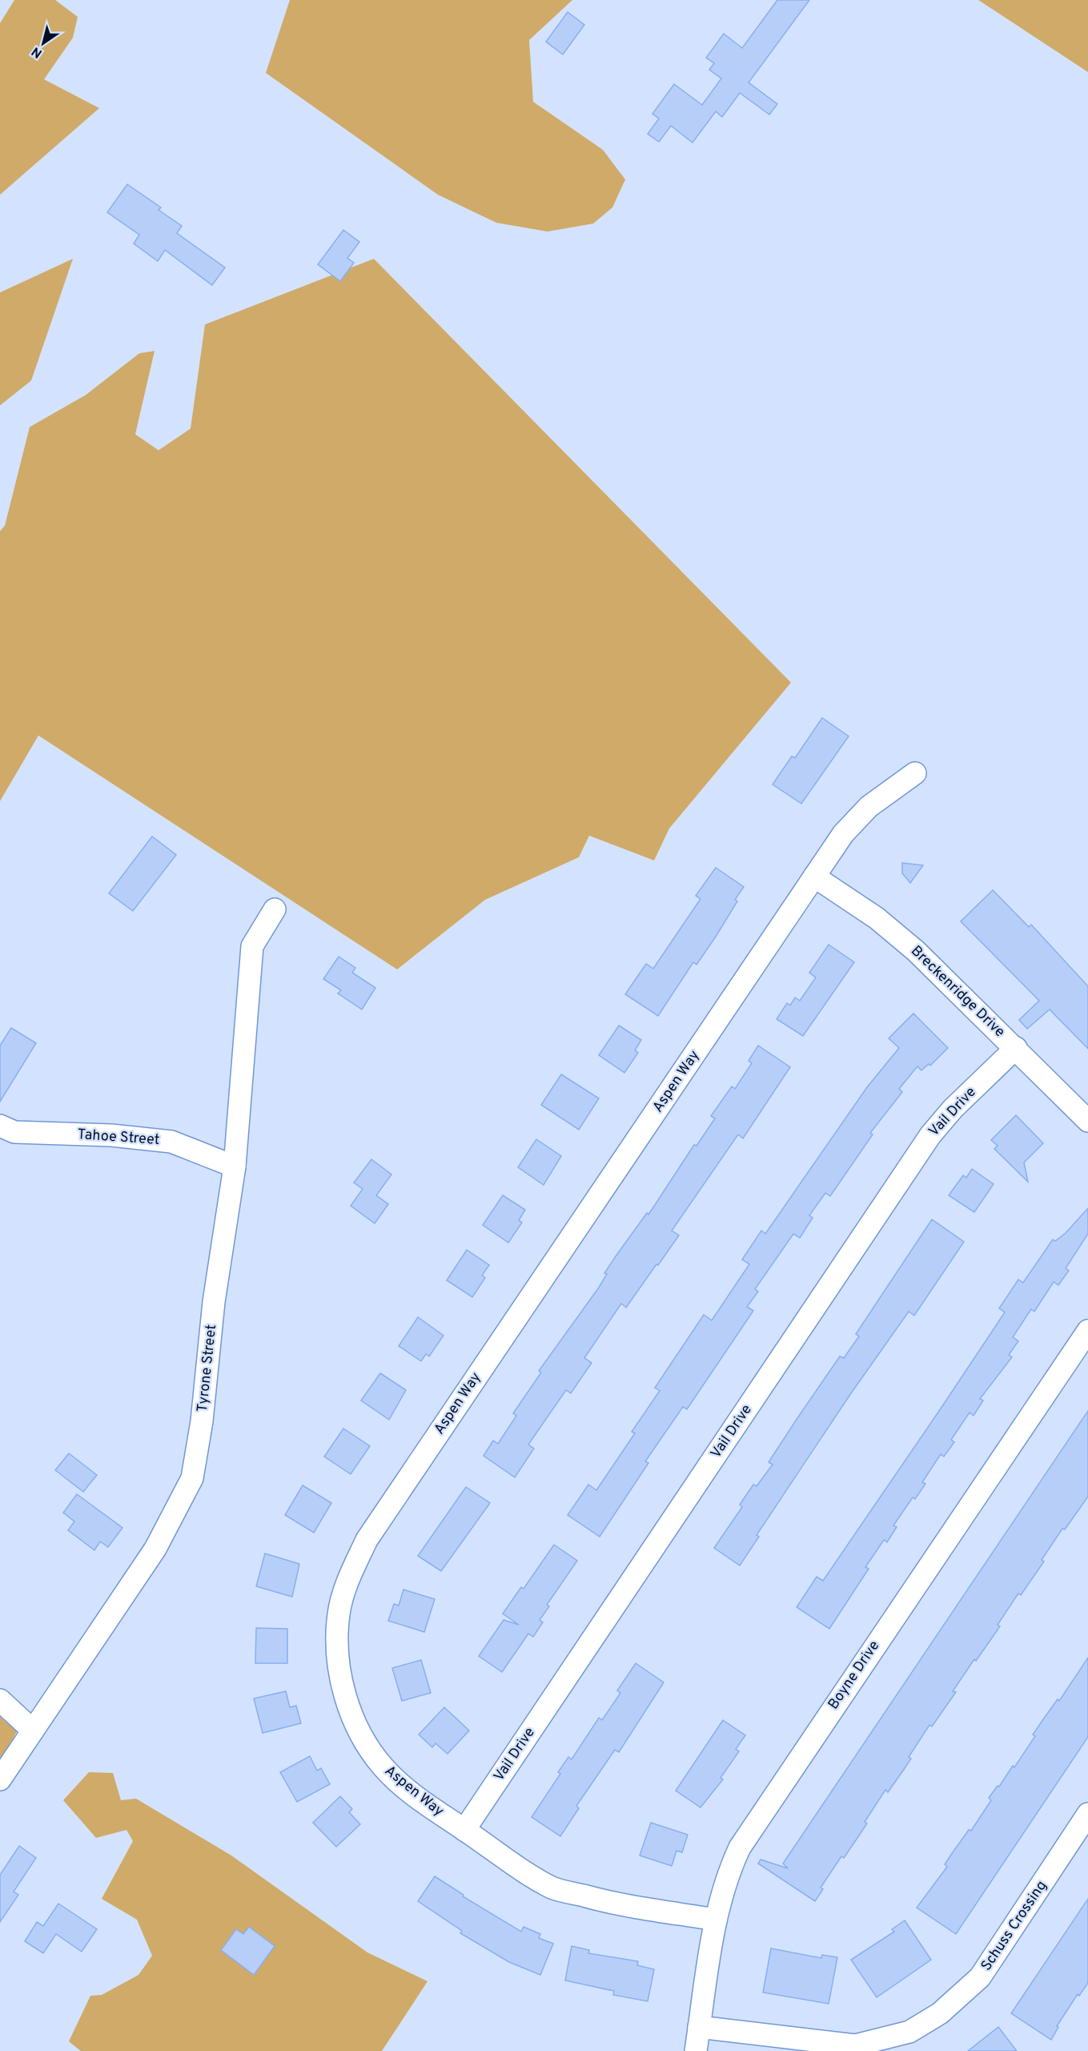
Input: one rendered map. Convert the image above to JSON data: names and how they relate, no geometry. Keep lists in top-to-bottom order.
{
  "streets": {
    "street": [
      "Breckenridge Drive",
      "Aspen Way",
      "Vail Drive",
      "Tahoe Street",
      "Tyrone Street",
      "Boyne Drive",
      "Schuss Crossing"
    ]
  },
  "crossings": [
    ["Breckenridge Drive", "Aspen Way"],
    ["Breckenridge Drive", "Vail Drive"],
    ["Aspen Way", "Vail Drive"],
    ["Aspen Way", "Boyne Drive"],
    ["Tahoe Street", "Tyrone Street"],
    ["Boyne Drive", "Schuss Crossing"]
  ],
  "north": "bottom left"
}
